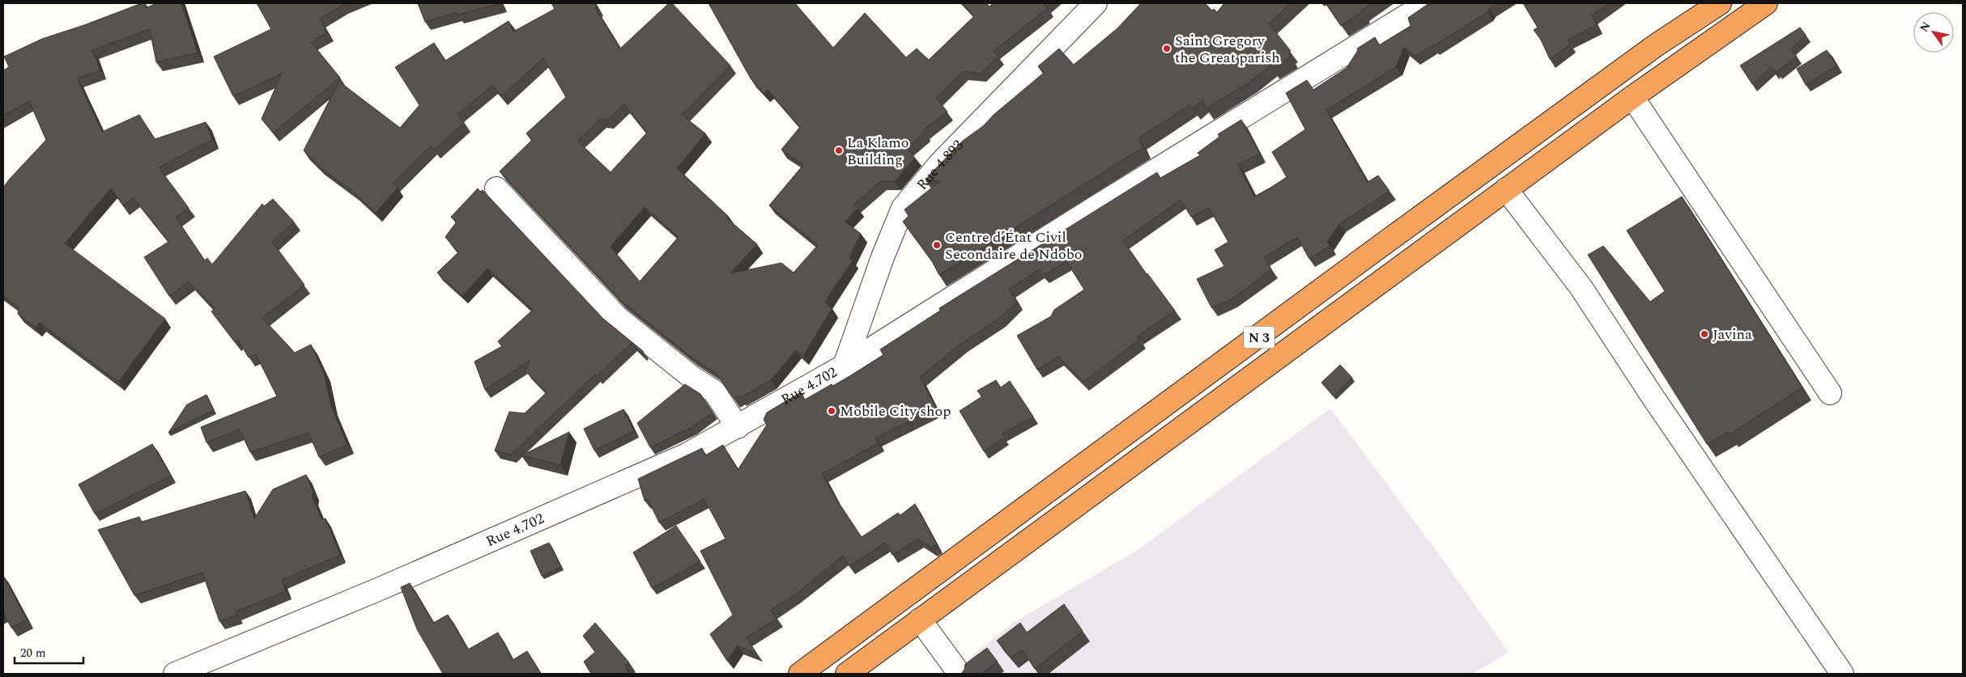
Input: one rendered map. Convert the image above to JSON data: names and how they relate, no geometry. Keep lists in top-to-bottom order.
{
  "streets": {
    "highway": ["N 3"],
    "street": ["Rue 4.893", "Rue 4.702"]
  },
  "crossings": [
    ["Rue 4.893", "Rue 4.702"]
  ],
  "places": [
    "Saint Gregory the Great parish",
    "La Klamo Building",
    "Centre d’État Civil Secondaire de Ndobo",
    "Javina",
    "Mobile City shop"
  ],
  "scale_bar": "20 m",
  "north": "top left"
}
